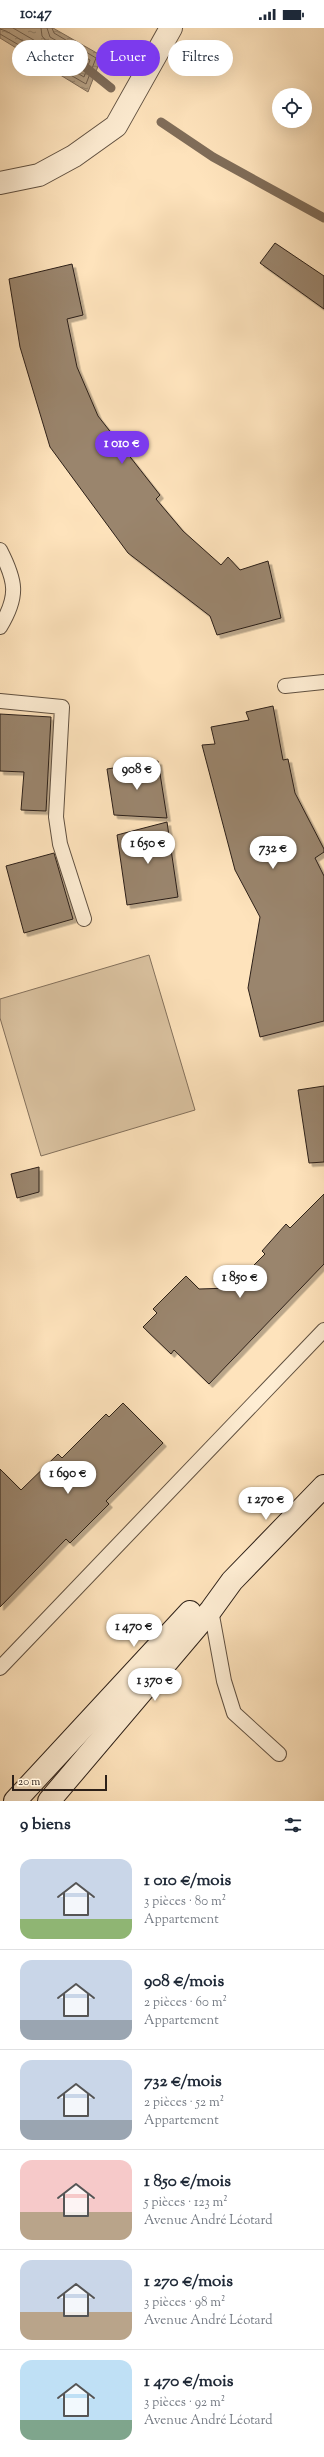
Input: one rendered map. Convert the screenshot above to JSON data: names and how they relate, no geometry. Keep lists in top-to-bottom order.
{
  "scale_bar": "20 m",
  "page": {
    "status": "10:47",
    "chip": ["Acheter", "Louer", "Filtres"],
    "price": [
      "1 010 €",
      "908 €",
      "1 650 €",
      "732 €",
      "1 850 €",
      "1 690 €",
      "1 270 €",
      "1 470 €",
      "1 370 €"
    ],
    "scale": "20 m",
    "heading": "9 biens",
    "list": [
      {
        "name": "1 010 €/mois",
        "note": "3 pièces · 80 m² · Appartement"
      },
      {
        "name": "908 €/mois",
        "note": "2 pièces · 60 m² · Appartement"
      },
      {
        "name": "732 €/mois",
        "note": "2 pièces · 52 m² · Appartement"
      },
      {
        "name": "1 850 €/mois",
        "note": "5 pièces · 123 m² · Avenue André Léotard"
      },
      {
        "name": "1 270 €/mois",
        "note": "3 pièces · 98 m² · Avenue André Léotard"
      },
      {
        "name": "1 470 €/mois",
        "note": "3 pièces · 92 m² · Avenue André Léotard"
      }
    ]
  }
}
